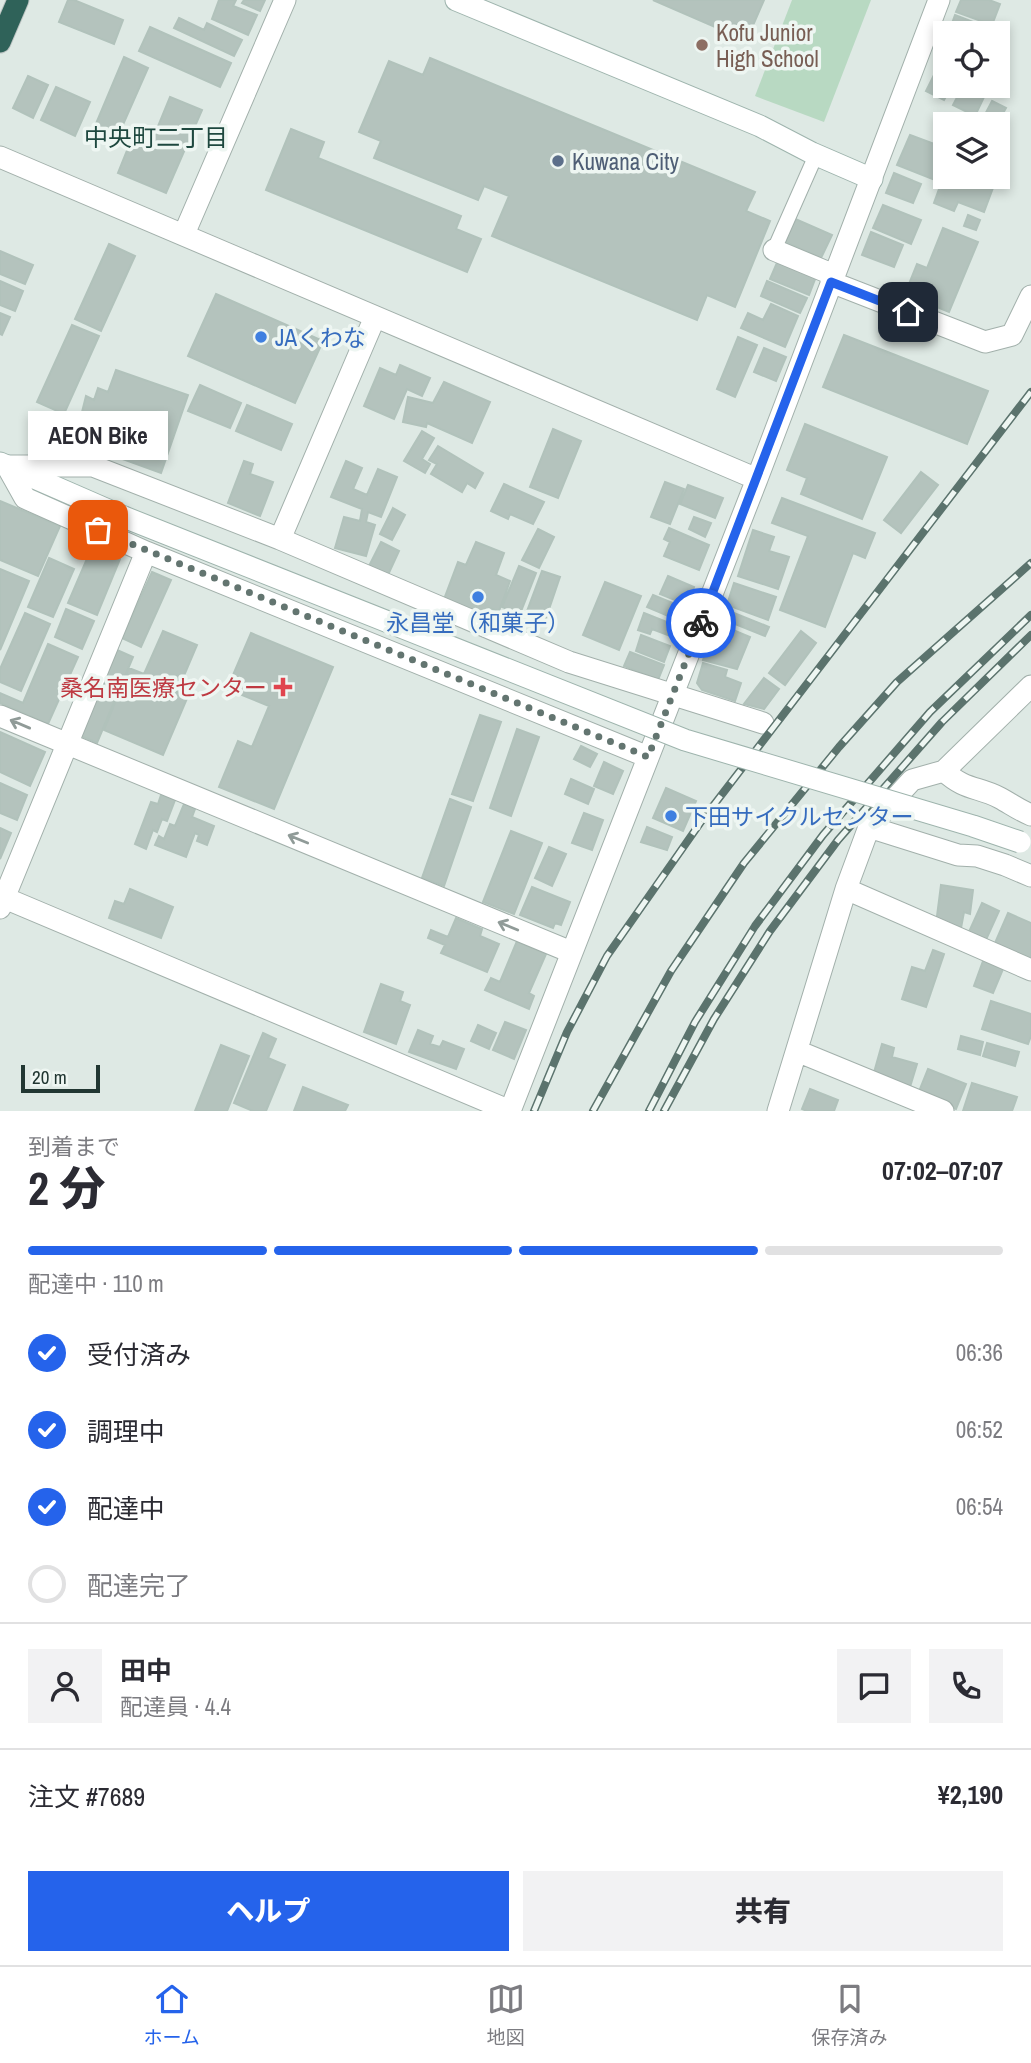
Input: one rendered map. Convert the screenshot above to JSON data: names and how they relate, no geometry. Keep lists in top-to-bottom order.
{
  "districts": ["中央町二丁目"],
  "places": {
    "other": [
      "Kofu Junior High School",
      "Kuwana City",
      "JAくわな",
      "AEON Bike",
      "永昌堂（和菓子）",
      "下田サイクルセンター"
    ],
    "health": ["桑名南医療センター"]
  },
  "scale_bar": "20 m",
  "page": {
    "bubble": "AEON Bike",
    "scale": "20 m",
    "heading": ["2 分", "到着まで", "07:02–07:07"],
    "panel": [
      "田中",
      "配達員 · 4.4",
      "注文 #7689",
      "¥2,190"
    ],
    "bar": "配達中 · 110 m",
    "list": [
      ["受付済み", "06:36"],
      ["調理中", "06:52"],
      ["配達中", "06:54"],
      "配達完了"
    ],
    "buttons": ["ヘルプ", "共有"],
    "tabs": ["ホーム", "地図", "保存済み"]
  }
}
